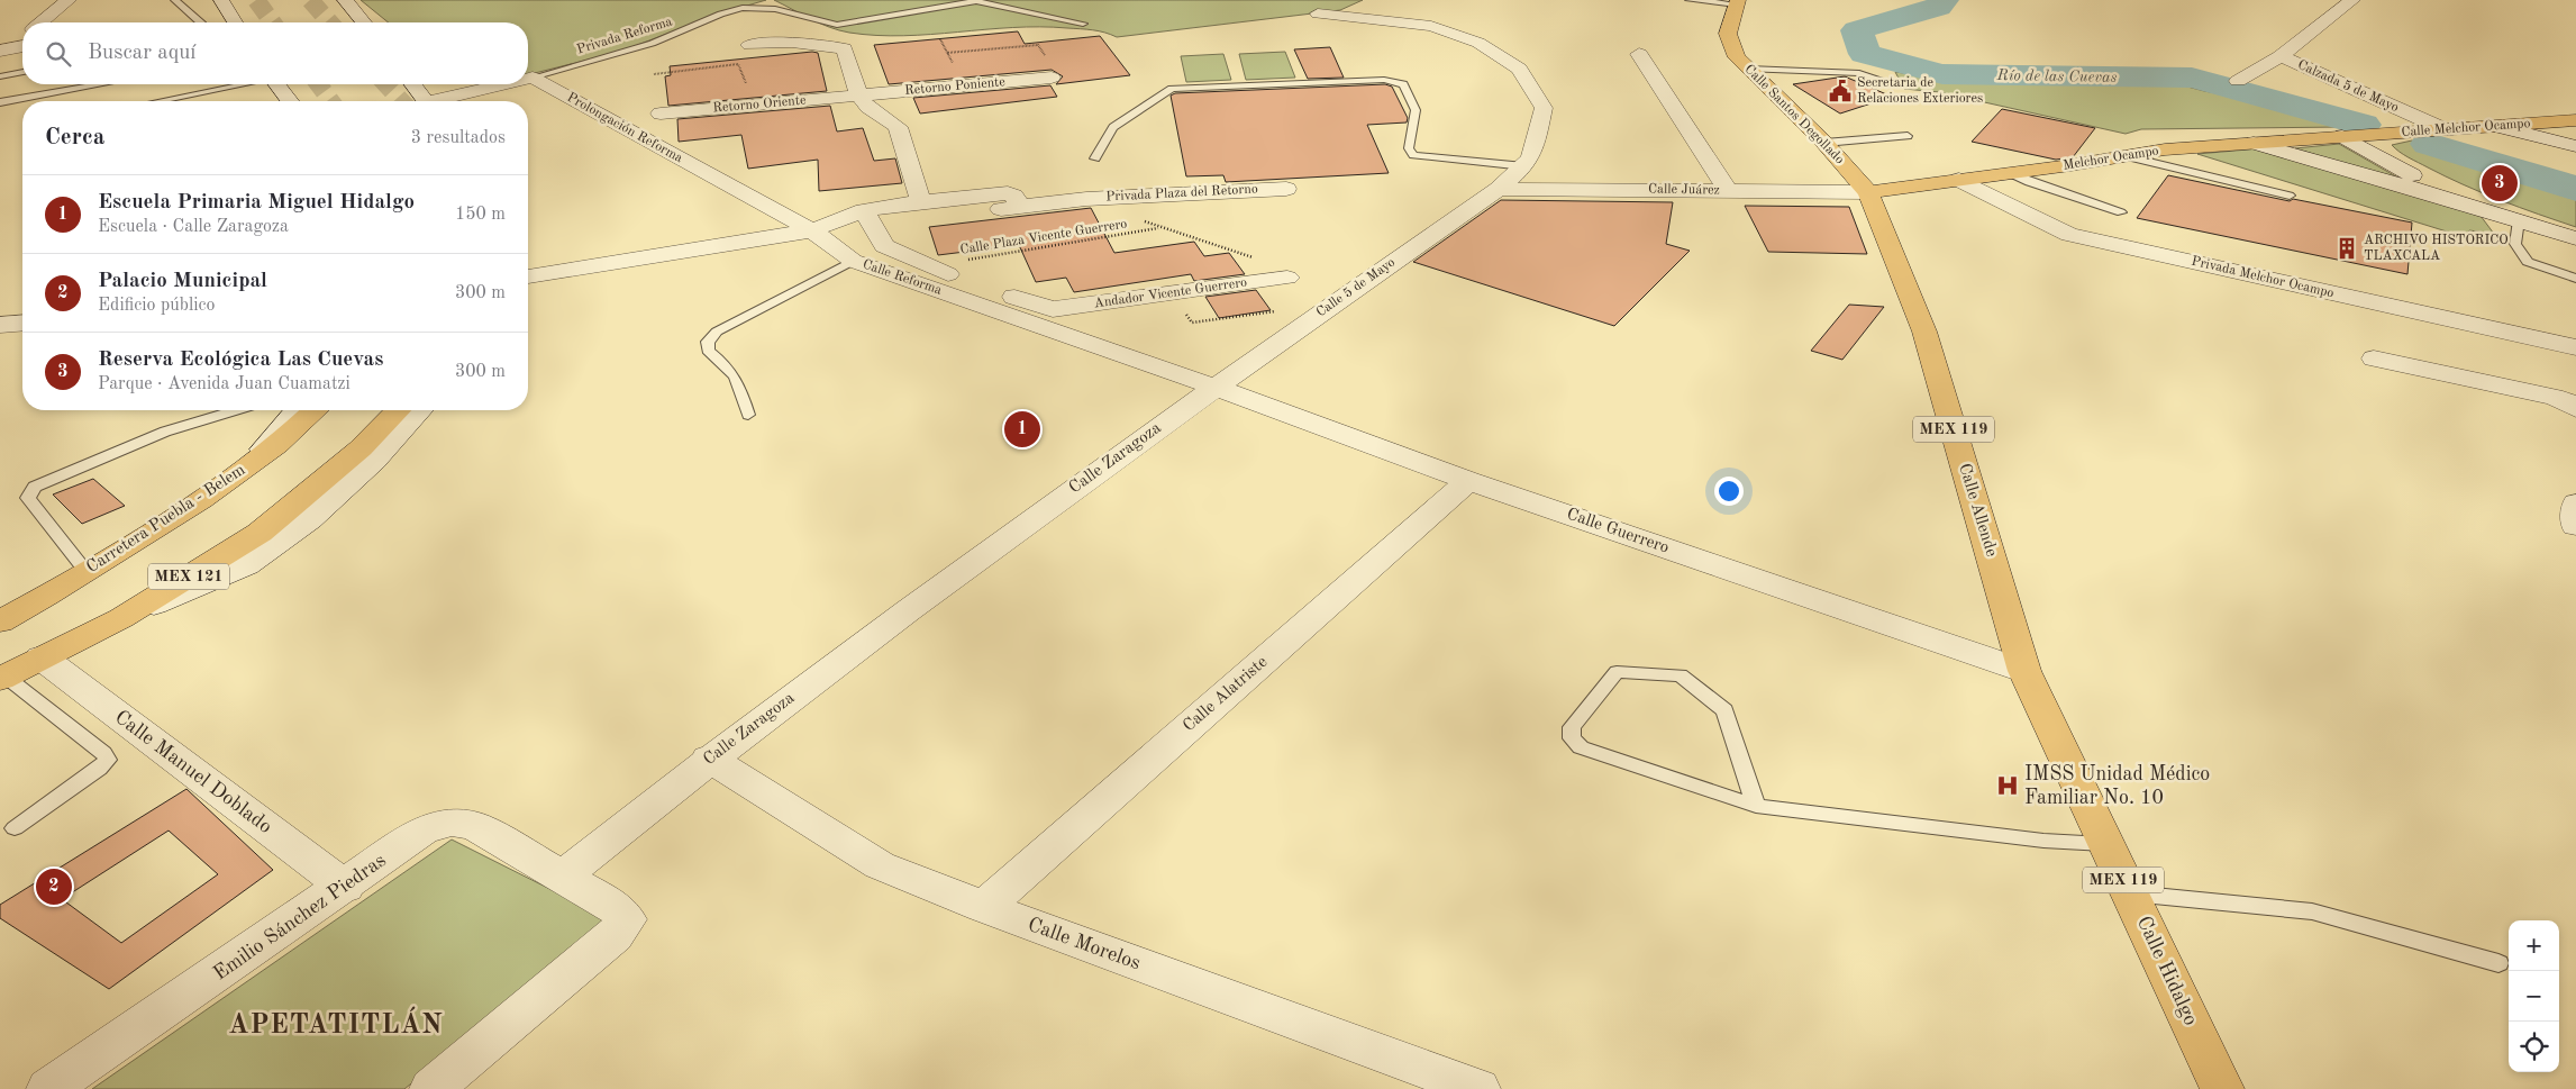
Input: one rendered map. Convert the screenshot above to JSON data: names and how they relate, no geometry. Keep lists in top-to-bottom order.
{
  "streets": {
    "main road": [
      "Calle Santos Degollado",
      "Calle Melchor Ocampo",
      "Melchor Ocampo",
      "MEX 119",
      "Calle Allende",
      "Carretera Puebla - Belem",
      "MEX 121",
      "Calle Hidalgo"
    ],
    "street": [
      "Retorno Poniente",
      "Calzada 5 de Mayo",
      "Retorno Oriente",
      "Prolongación Reforma",
      "Calle Juárez",
      "Privada Plaza del Retorno",
      "Calle Reforma",
      "Privada Melchor Ocampo",
      "Calle 5 de Mayo",
      "Andador Vicente Guerrero",
      "Calle Zaragoza",
      "Calle Guerrero",
      "Calle Alatriste",
      "Calle Manuel Doblado",
      "Emilio Sánchez Piedras",
      "Calle Morelos"
    ],
    "lane": ["Privada Reforma"],
    "path": ["Calle Plaza Vicente Guerrero"]
  },
  "crossings": [
    ["Privada Reforma", "Prolongación Reforma"],
    ["Retorno Poniente", "Retorno Oriente"],
    ["Calzada 5 de Mayo", "Calle Melchor Ocampo"],
    ["Calle Santos Degollado", "Melchor Ocampo"],
    ["Calle Santos Degollado", "Calle Juárez"],
    ["Calle Santos Degollado", "Calle Allende"],
    ["Prolongación Reforma", "Calle Reforma"],
    ["Calle Melchor Ocampo", "Melchor Ocampo"],
    ["Melchor Ocampo", "Calle Juárez"],
    ["Melchor Ocampo", "Privada Melchor Ocampo"],
    ["Melchor Ocampo", "Calle Allende"],
    ["Calle Juárez", "Calle 5 de Mayo"],
    ["Calle Juárez", "Calle Allende"],
    ["Privada Plaza del Retorno", "Calle Reforma"],
    ["Calle Plaza Vicente Guerrero", "Calle Reforma"],
    ["Calle Reforma", "Calle 5 de Mayo"],
    ["Calle Reforma", "Andador Vicente Guerrero"],
    ["Calle Reforma", "Calle Zaragoza"],
    ["Calle Reforma", "Calle Guerrero"],
    ["Calle 5 de Mayo", "Calle Zaragoza"],
    ["Calle 5 de Mayo", "Calle Guerrero"],
    ["Calle Zaragoza", "Calle Guerrero"],
    ["Calle Zaragoza", "Emilio Sánchez Piedras"],
    ["Calle Zaragoza", "Calle Morelos"],
    ["Calle Allende", "Calle Guerrero"],
    ["Calle Allende", "Calle Hidalgo"],
    ["Calle Guerrero", "Calle Alatriste"],
    ["Calle Guerrero", "Calle Hidalgo"],
    ["MEX 121", "Calle Manuel Doblado"],
    ["Calle Alatriste", "Calle Morelos"],
    ["Calle Manuel Doblado", "Emilio Sánchez Piedras"]
  ],
  "districts": ["APETATITLÁN"],
  "water": ["Río de las Cuevas"],
  "places": {
    "public building": ["Secretaria de Relaciones Exteriores"],
    "building": ["ARCHIVO HISTORICO TLAXCALA"],
    "hospital": ["IMSS Unidad Médico Familiar No. 10"]
  },
  "page": {
    "search": "Buscar aquí",
    "heading": ["Cerca", "3 resultados"],
    "pins": ["3", "1", "2"],
    "list": [
      {
        "mark": "1",
        "name": "Escuela Primaria Miguel Hidalgo",
        "note": "Escuela · Calle Zaragoza",
        "value": "150 m"
      },
      {
        "mark": "2",
        "name": "Palacio Municipal",
        "note": "Edificio público",
        "value": "300 m"
      },
      {
        "mark": "3",
        "name": "Reserva Ecológica Las Cuevas",
        "note": "Parque · Avenida Juan Cuamatzi",
        "value": "300 m"
      }
    ],
    "map_buttons": ["+", "−"]
  }
}
